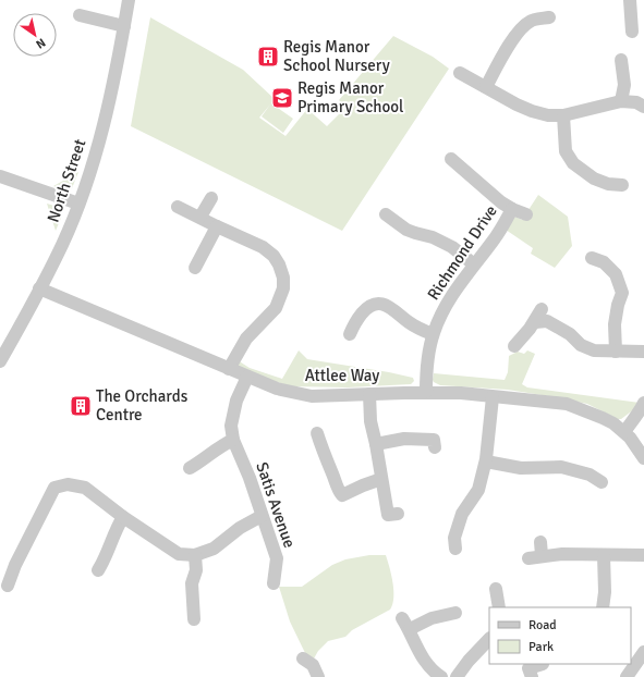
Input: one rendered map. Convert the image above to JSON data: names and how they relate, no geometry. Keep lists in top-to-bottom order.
{
  "streets": {
    "street": [
      "North Street",
      "Richmond Drive",
      "Attlee Way",
      "Satis Avenue"
    ]
  },
  "crossings": [
    ["North Street", "Attlee Way"],
    ["Richmond Drive", "Attlee Way"],
    ["Attlee Way", "Satis Avenue"]
  ],
  "places": {
    "building": ["Regis Manor School Nursery", "The Orchards Centre"],
    "school or university": ["Regis Manor Primary School"]
  },
  "legend": ["Road", "Park"],
  "north": "bottom right"
}
